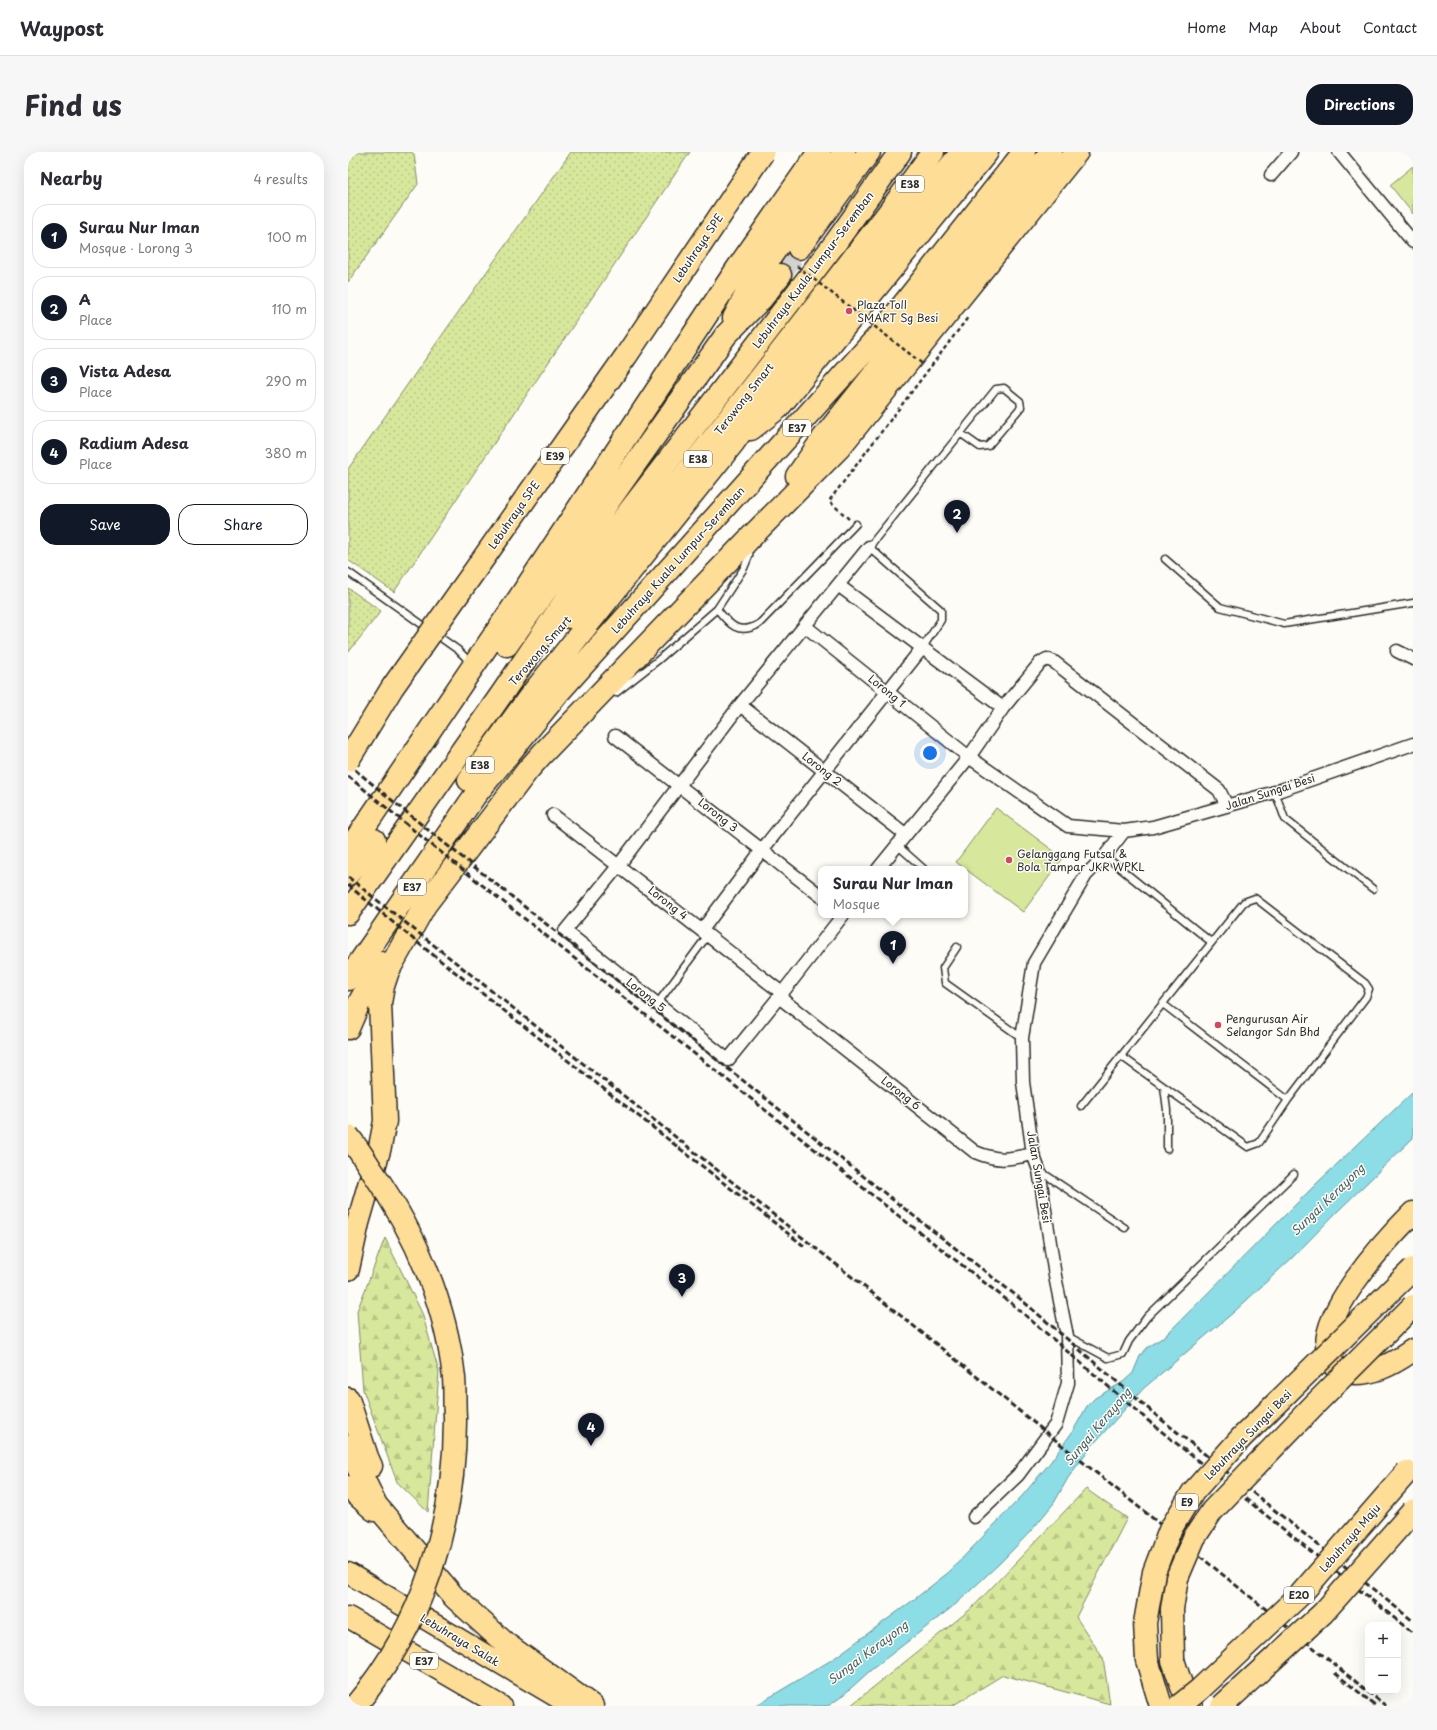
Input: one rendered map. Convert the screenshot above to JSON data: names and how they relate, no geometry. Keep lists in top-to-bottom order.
{
  "streets": {
    "highway": [
      "E38",
      "Lebuhraya SPE",
      "Lebuhraya Kuala Lumpur–Seremban",
      "Terowong Smart",
      "E37",
      "E39",
      "Lebuhraya Sungai Besi",
      "E9",
      "Lebuhraya Maju",
      "E20",
      "Lebuhraya Salak"
    ],
    "street": [
      "Lorong 1",
      "Lorong 2",
      "Jalan Sungai Besi",
      "Lorong 3",
      "Lorong 4",
      "Lorong 5",
      "Lorong 6"
    ]
  },
  "crossings": [
    ["Lebuhraya Kuala Lumpur–Seremban", "Terowong Smart"],
    ["Lorong 1", "Jalan Sungai Besi"],
    ["Jalan Sungai Besi", "Lorong 6"],
    ["Lorong 4", "Lorong 5"],
    ["Lorong 4", "Lorong 6"],
    ["Lorong 5", "Lorong 6"]
  ],
  "water": ["Sungai Kerayong"],
  "places": ["Plaza Toll SMART Sg Besi", "Gelanggang Futsal & Bola Tampar JKR WPKL", "Pengurusan Air Selangor Sdn Bhd"],
  "page": {
    "header": "Waypost",
    "nav": [
      "Home",
      "Map",
      "About",
      "Contact"
    ],
    "title": "Find us",
    "buttons": [
      "Directions",
      ["Save", "Share"]
    ],
    "heading": ["Nearby", "4 results"],
    "list": [
      {
        "mark": "1",
        "name": "Surau Nur Iman",
        "note": "Mosque · Lorong 3",
        "value": "100 m"
      },
      {
        "mark": "2",
        "name": "A",
        "note": "Place",
        "value": "110 m"
      },
      {
        "mark": "3",
        "name": "Vista Adesa",
        "note": "Place",
        "value": "290 m"
      },
      {
        "mark": "4",
        "name": "Radium Adesa",
        "note": "Place",
        "value": "380 m"
      }
    ],
    "pins": [
      "2",
      "1",
      "3",
      "4"
    ],
    "popup": ["Surau Nur Iman", "Mosque"],
    "map_buttons": ["+", "−"]
  }
}
